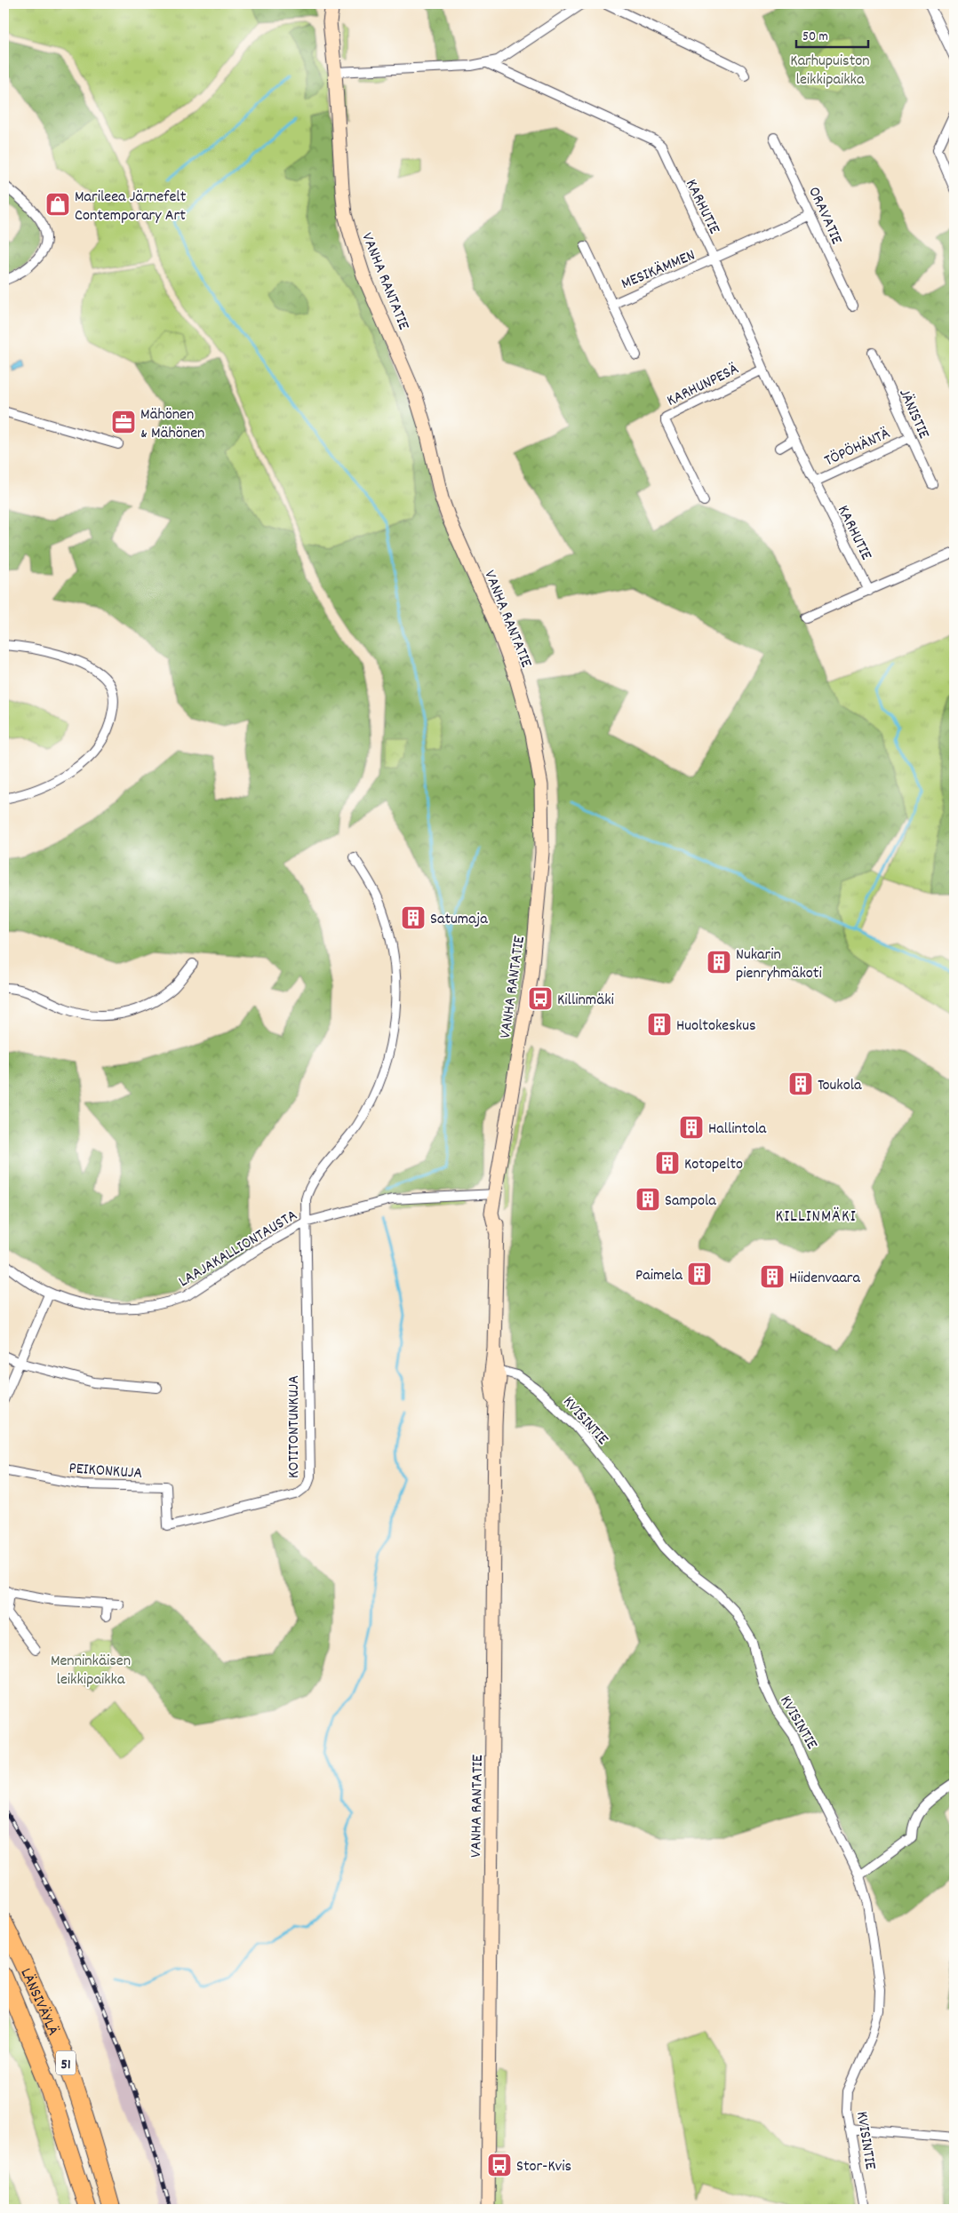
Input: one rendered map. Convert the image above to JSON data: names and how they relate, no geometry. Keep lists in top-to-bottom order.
{
  "streets": {
    "highway": ["LÄNSIVÄYLÄ", "51"],
    "main road": ["VANHA RANTATIE"],
    "street": [
      "KARHUTIE",
      "ORAVATIE",
      "MESIKÄMMEN",
      "KARHUNPESÄ",
      "JÄNISTIE",
      "TÖPÖHÄNTÄ",
      "LAAJAKALLIONTAUSTA",
      "KVISINTIE",
      "KOTITONTUNKUJA",
      "PEIKONKUJA"
    ]
  },
  "crossings": [
    ["KARHUTIE", "MESIKÄMMEN"],
    ["KARHUTIE", "KARHUNPESÄ"],
    ["KARHUTIE", "TÖPÖHÄNTÄ"],
    ["ORAVATIE", "MESIKÄMMEN"],
    ["VANHA RANTATIE", "LAAJAKALLIONTAUSTA"],
    ["VANHA RANTATIE", "KVISINTIE"],
    ["JÄNISTIE", "TÖPÖHÄNTÄ"],
    ["LAAJAKALLIONTAUSTA", "KOTITONTUNKUJA"],
    ["KOTITONTUNKUJA", "PEIKONKUJA"]
  ],
  "districts": ["KILLINMÄKI"],
  "parks": ["Karhupuiston leikkipaikka", "Menninkäisen leikkipaikka"],
  "places": {
    "shop": ["Marileea Järnefelt Contemporary Art"],
    "office": ["Mähönen & Mähönen"],
    "building": [
      "Satumaja",
      "Nukarin pienryhmäkoti",
      "Huoltokeskus",
      "Toukola",
      "Hallintola",
      "Kotopelto",
      "Sampola",
      "Paimela",
      "Hiidenvaara"
    ],
    "bus stop": ["Killinmäki", "Stor-Kvis"]
  },
  "scale_bar": "50 m"
}
